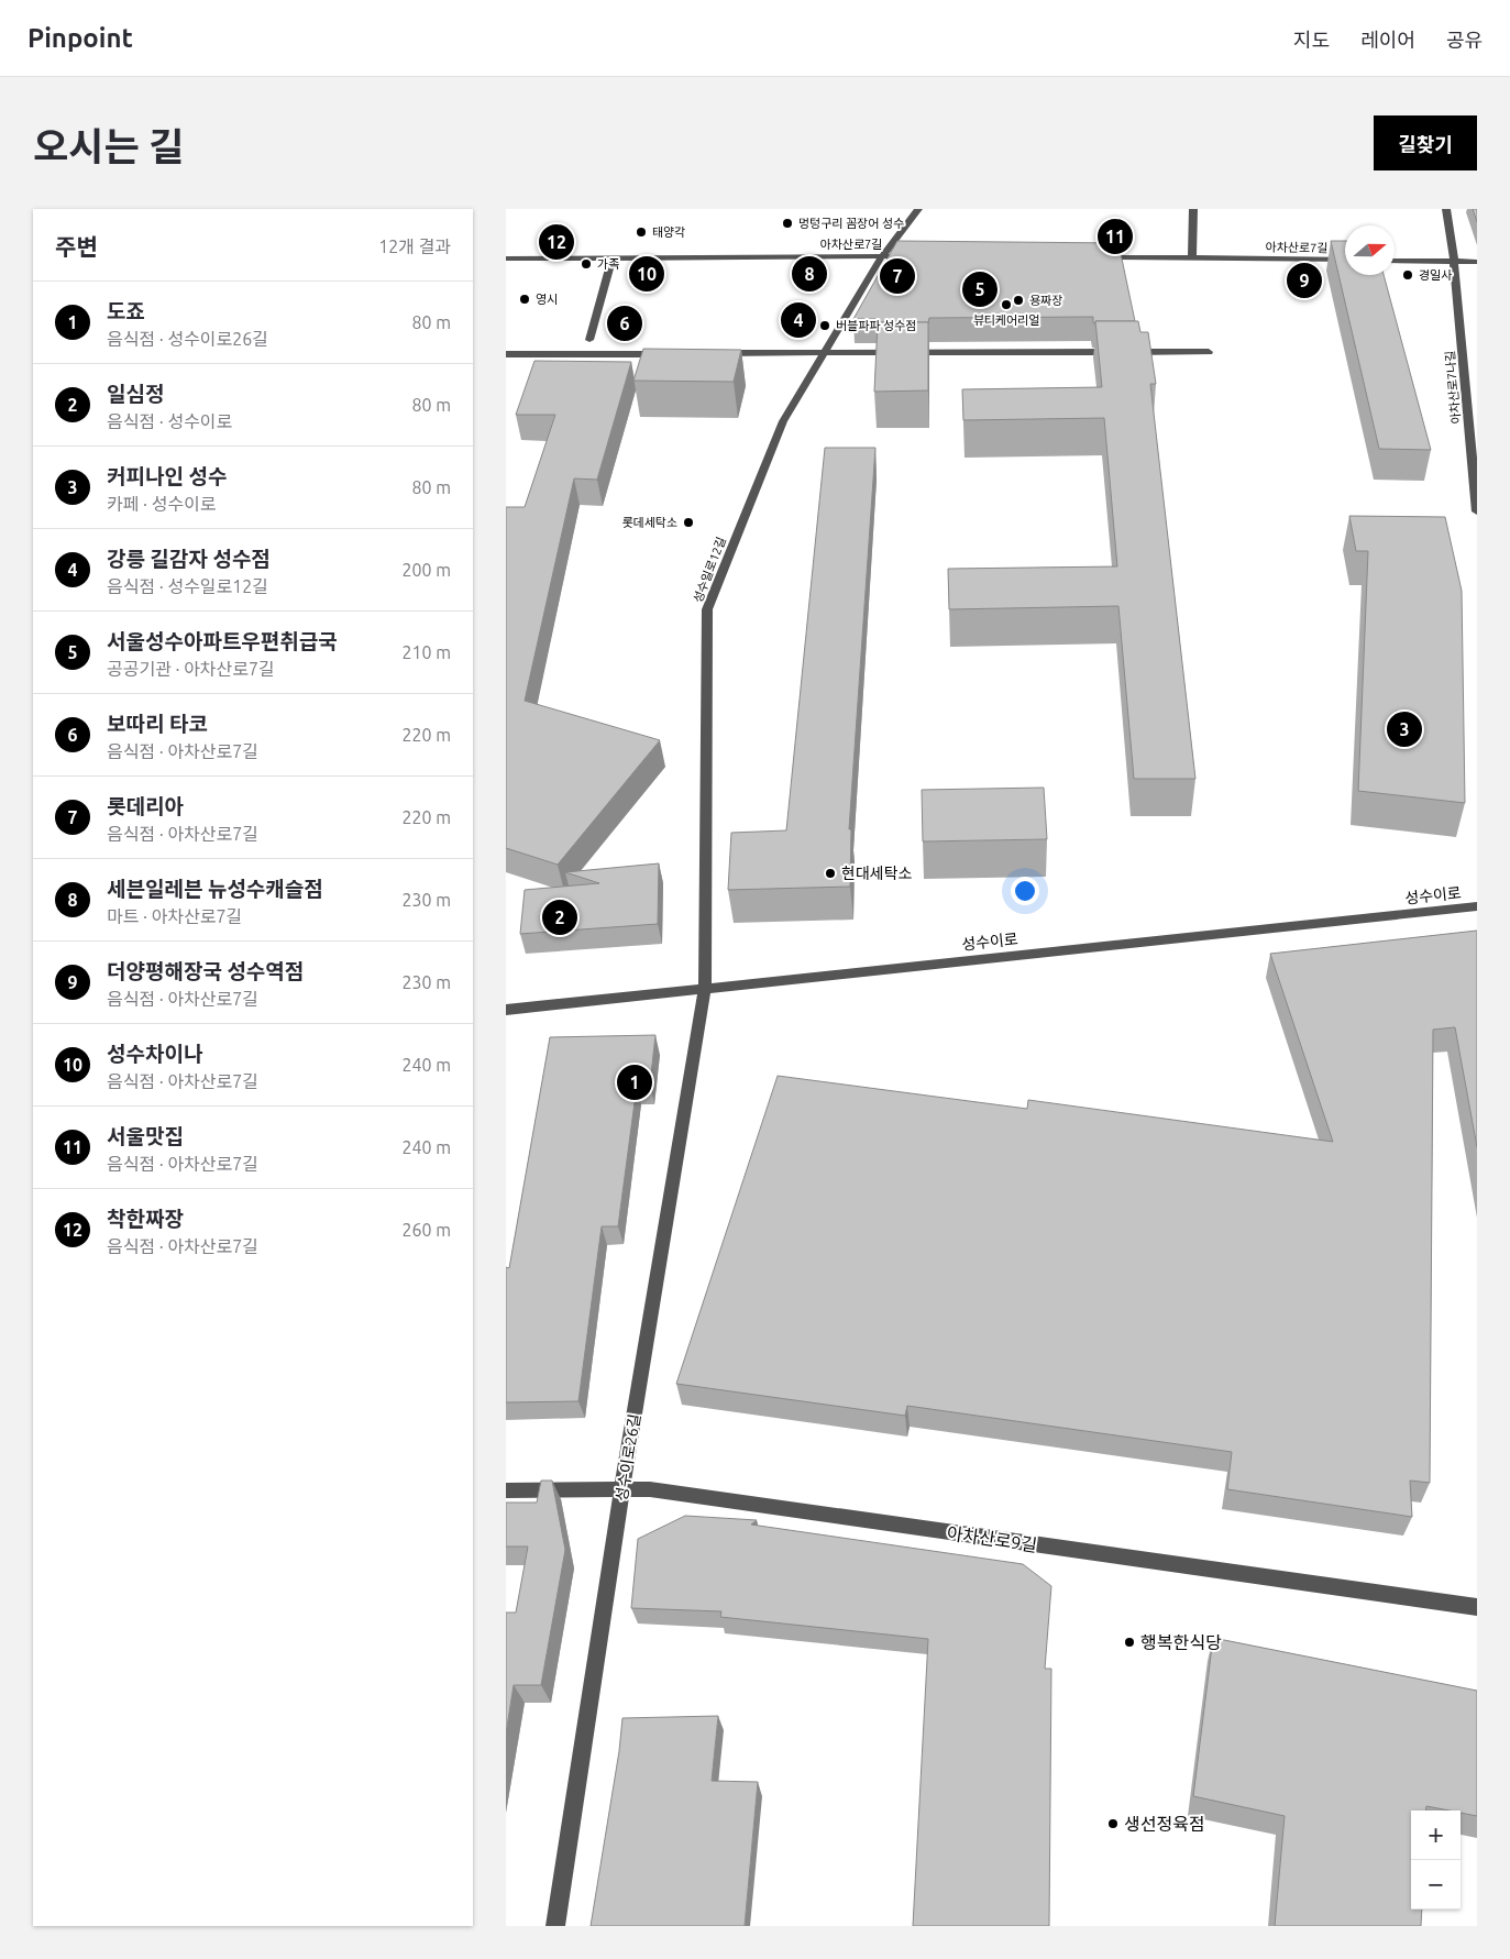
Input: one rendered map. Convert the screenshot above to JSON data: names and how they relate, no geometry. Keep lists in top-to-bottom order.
{
  "streets": {
    "street": [
      "아차산로7길",
      "아차산로7나길",
      "성수일로12길",
      "성수이로",
      "성수이로26길",
      "아차산로9길"
    ]
  },
  "crossings": [
    ["아차산로7길", "성수일로12길"],
    ["성수일로12길", "성수이로"],
    ["성수일로12길", "성수이로26길"],
    ["성수이로", "성수이로26길"],
    ["성수이로26길", "아차산로9길"]
  ],
  "places": [
    "멍텅구리 꼼장어 성수",
    "태양각",
    "가족",
    "경일사",
    "영시",
    "용짜장",
    "뷰티케어리얼",
    "버블파파 성수점",
    "롯데세탁소",
    "현대세탁소",
    "행복한식당",
    "생선정육점"
  ],
  "north": "right",
  "page": {
    "header": "Pinpoint",
    "nav": ["지도", "레이어", "공유"],
    "title": "오시는 길",
    "buttons": "길찾기",
    "heading": ["주변", "12개 결과"],
    "pins": [
      "11",
      "12",
      "8",
      "10",
      "7",
      "9",
      "5",
      "4",
      "6",
      "3",
      "2",
      "1"
    ],
    "list": [
      {
        "mark": "1",
        "name": "도죠",
        "note": "음식점 · 성수이로26길",
        "value": "80 m"
      },
      {
        "mark": "2",
        "name": "일심정",
        "note": "음식점 · 성수이로",
        "value": "80 m"
      },
      {
        "mark": "3",
        "name": "커피나인 성수",
        "note": "카페 · 성수이로",
        "value": "80 m"
      },
      {
        "mark": "4",
        "name": "강릉 길감자 성수점",
        "note": "음식점 · 성수일로12길",
        "value": "200 m"
      },
      {
        "mark": "5",
        "name": "서울성수아파트우편취급국",
        "note": "공공기관 · 아차산로7길",
        "value": "210 m"
      },
      {
        "mark": "6",
        "name": "보따리 타코",
        "note": "음식점 · 아차산로7길",
        "value": "220 m"
      },
      {
        "mark": "7",
        "name": "롯데리아",
        "note": "음식점 · 아차산로7길",
        "value": "220 m"
      },
      {
        "mark": "8",
        "name": "세븐일레븐 뉴성수캐슬점",
        "note": "마트 · 아차산로7길",
        "value": "230 m"
      },
      {
        "mark": "9",
        "name": "더양평해장국 성수역점",
        "note": "음식점 · 아차산로7길",
        "value": "230 m"
      },
      {
        "mark": "10",
        "name": "성수차이나",
        "note": "음식점 · 아차산로7길",
        "value": "240 m"
      },
      {
        "mark": "11",
        "name": "서울맛집",
        "note": "음식점 · 아차산로7길",
        "value": "240 m"
      },
      {
        "mark": "12",
        "name": "착한짜장",
        "note": "음식점 · 아차산로7길",
        "value": "260 m"
      }
    ],
    "map_buttons": ["+", "−"]
  }
}
